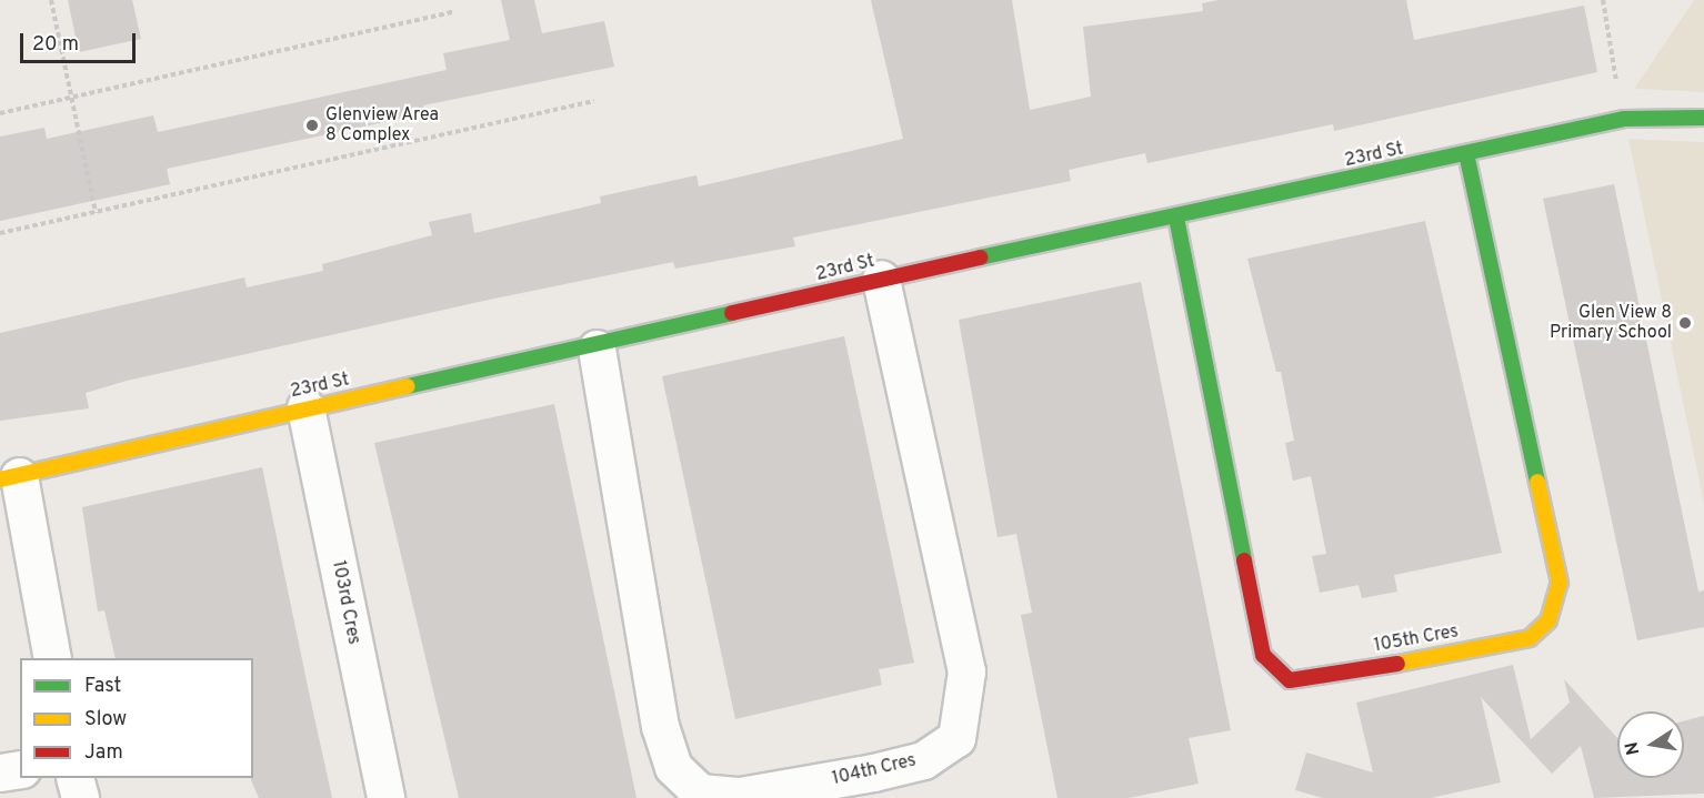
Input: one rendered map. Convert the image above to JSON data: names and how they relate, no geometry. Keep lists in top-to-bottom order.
{
  "streets": {
    "street": [
      "23rd St",
      "103rd Cres",
      "105th Cres",
      "104th Cres"
    ]
  },
  "crossings": [
    ["23rd St", "103rd Cres"],
    ["23rd St", "105th Cres"],
    ["23rd St", "104th Cres"]
  ],
  "places": ["Glenview Area 8 Complex", "Glen View 8 Primary School"],
  "legend": ["Fast", "Slow", "Jam"],
  "scale_bar": "20 m",
  "north": "left"
}
